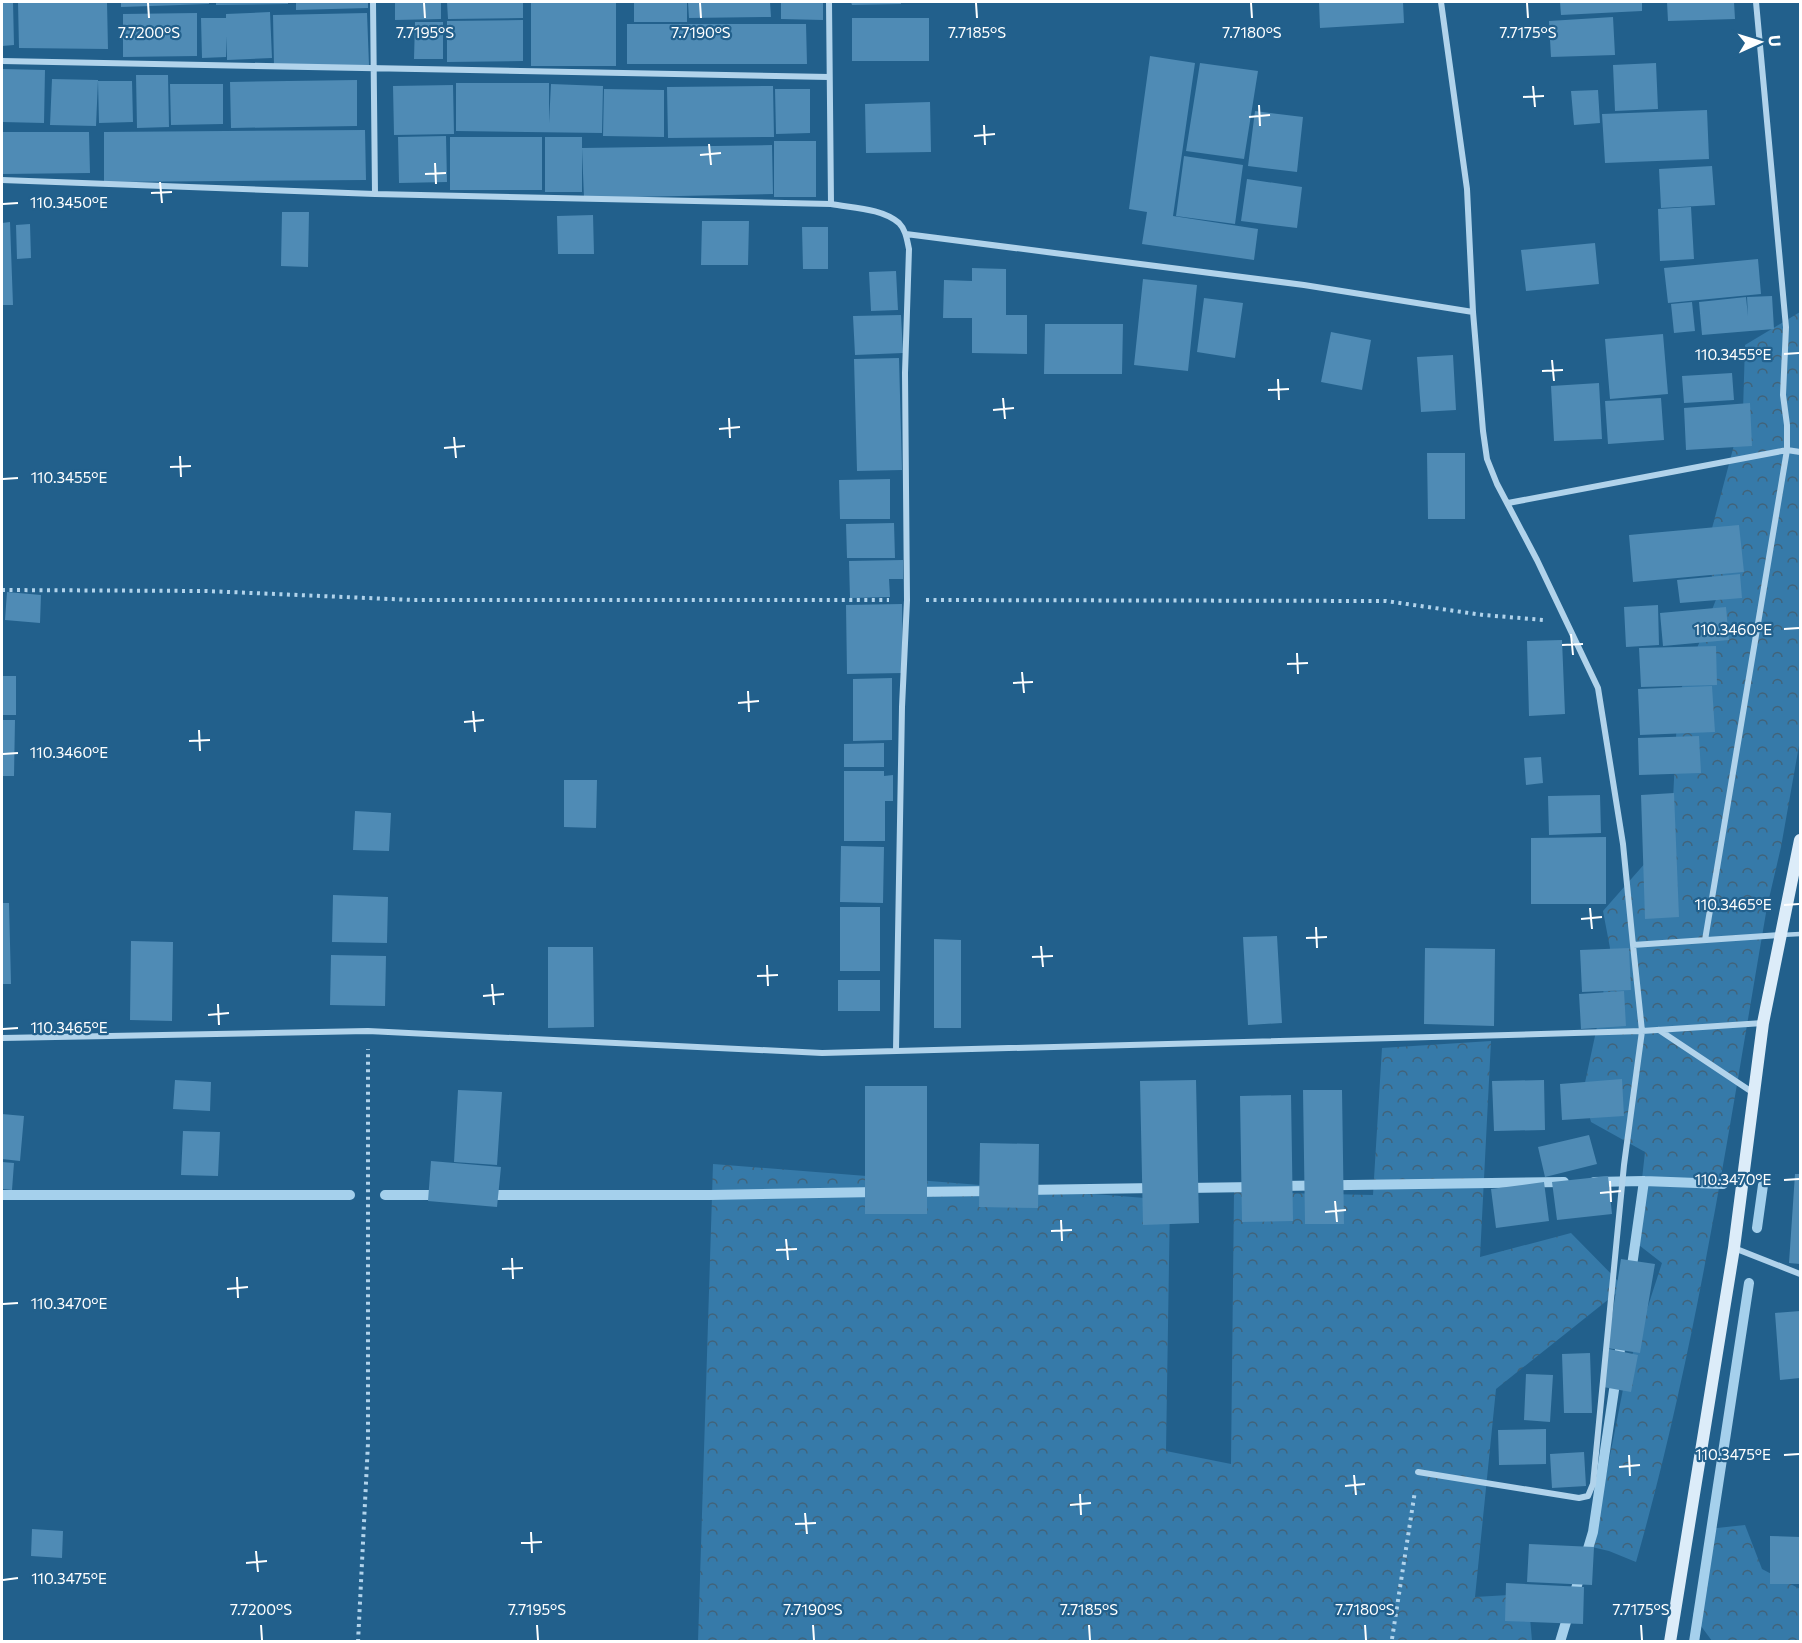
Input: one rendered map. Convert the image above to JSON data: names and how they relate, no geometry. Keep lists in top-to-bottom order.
{
  "north": "right",
  "coordinates": [
    "7.7200°S",
    "7.7195°S",
    "7.7190°S",
    "7.7185°S",
    "7.7180°S",
    "7.7175°S",
    "110.3450°E",
    "110.3455°E",
    "110.3460°E",
    "110.3465°E",
    "110.3470°E",
    "110.3475°E"
  ]
}
